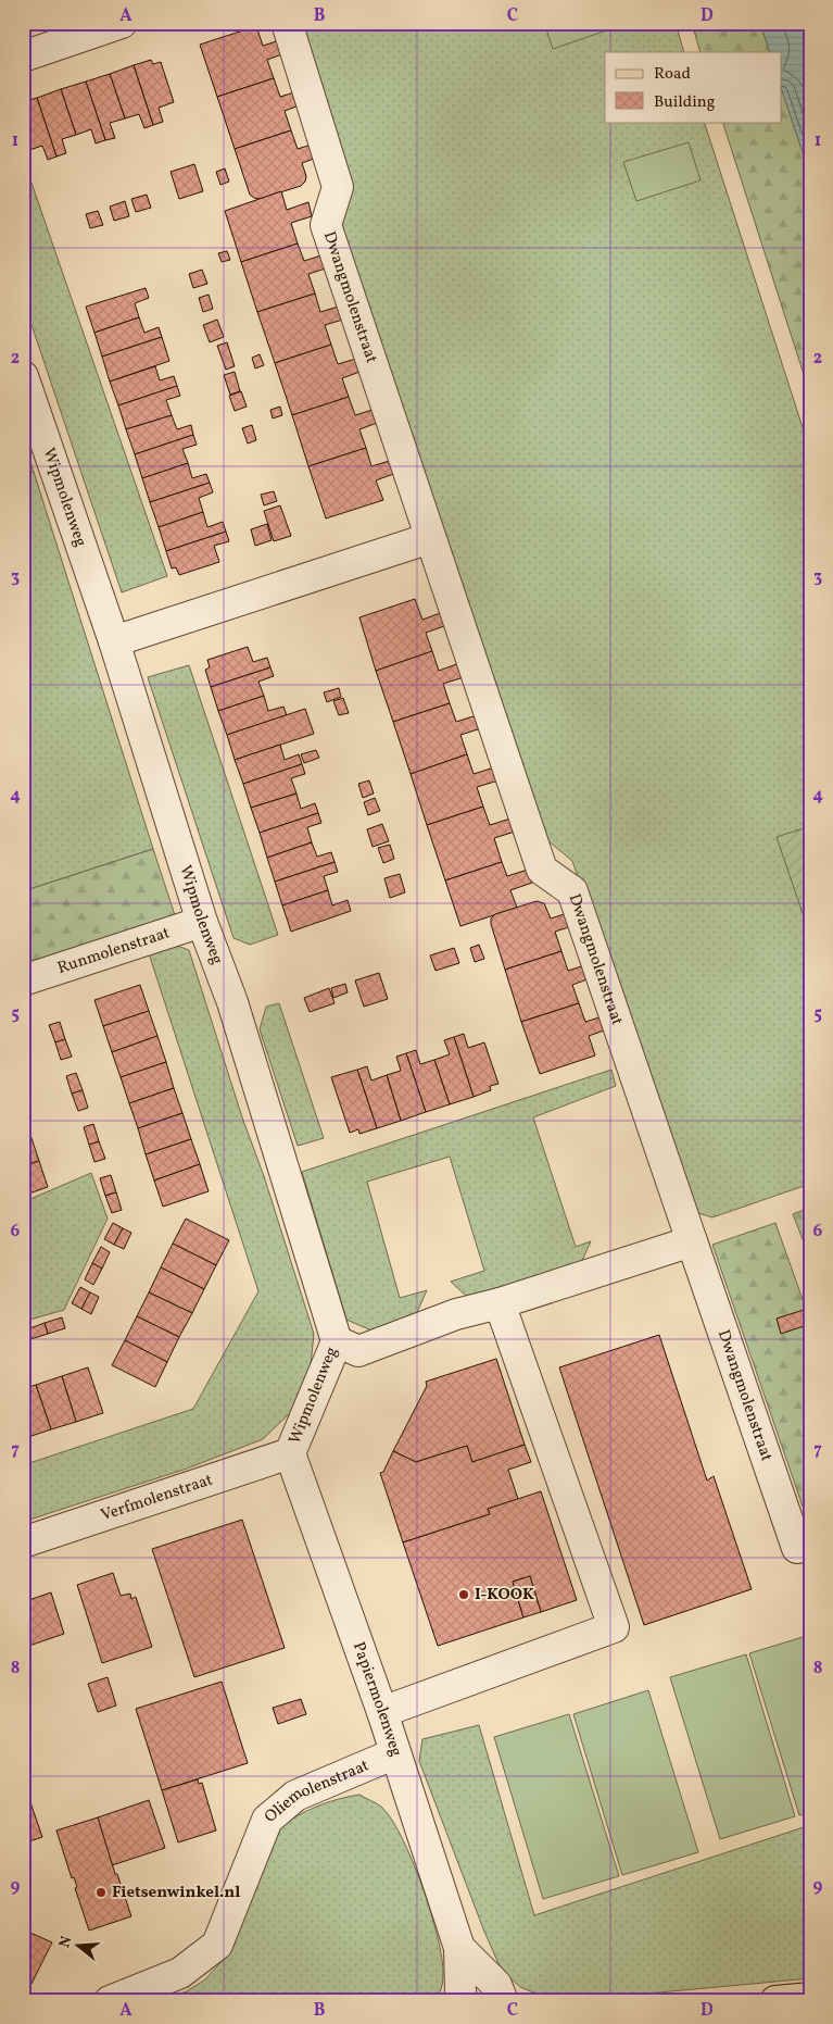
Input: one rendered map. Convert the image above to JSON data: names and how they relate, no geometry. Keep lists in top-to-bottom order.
{
  "streets": {
    "street": [
      "Dwangmolenstraat",
      "Wipmolenweg",
      "Runmolenstraat",
      "Verfmolenstraat",
      "Papiermolenweg",
      "Oliemolenstraat"
    ]
  },
  "crossings": [
    ["Wipmolenweg", "Runmolenstraat"],
    ["Wipmolenweg", "Verfmolenstraat"],
    ["Wipmolenweg", "Papiermolenweg"],
    ["Verfmolenstraat", "Papiermolenweg"],
    ["Papiermolenweg", "Oliemolenstraat"]
  ],
  "places": ["I-KOOK", "Fietsenwinkel.nl"],
  "legend": ["Road", "Building"],
  "north": "left",
  "grid": {
    "columns": [
      "A",
      "B",
      "C",
      "D"
    ],
    "rows": [
      "1",
      "2",
      "3",
      "4",
      "5",
      "6",
      "7",
      "8",
      "9"
    ]
  }
}
